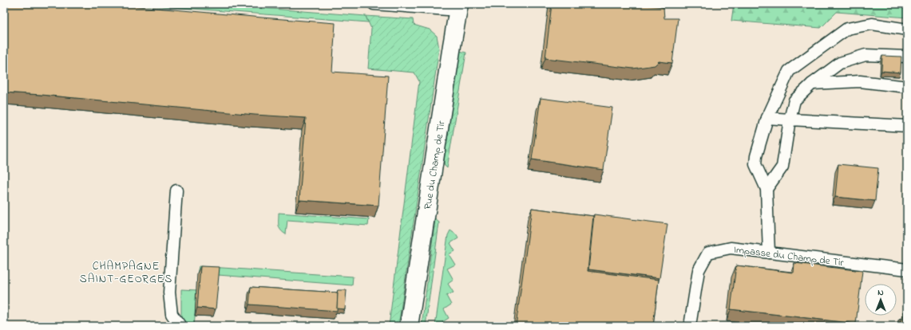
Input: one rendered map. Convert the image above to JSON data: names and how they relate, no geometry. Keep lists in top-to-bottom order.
{
  "streets": {
    "street": ["Rue du Champ de Tir"],
    "lane": ["Impasse du Champ de Tir"]
  },
  "districts": ["CHAMPAGNE SAINT-GEORGES"],
  "north": "top"
}
